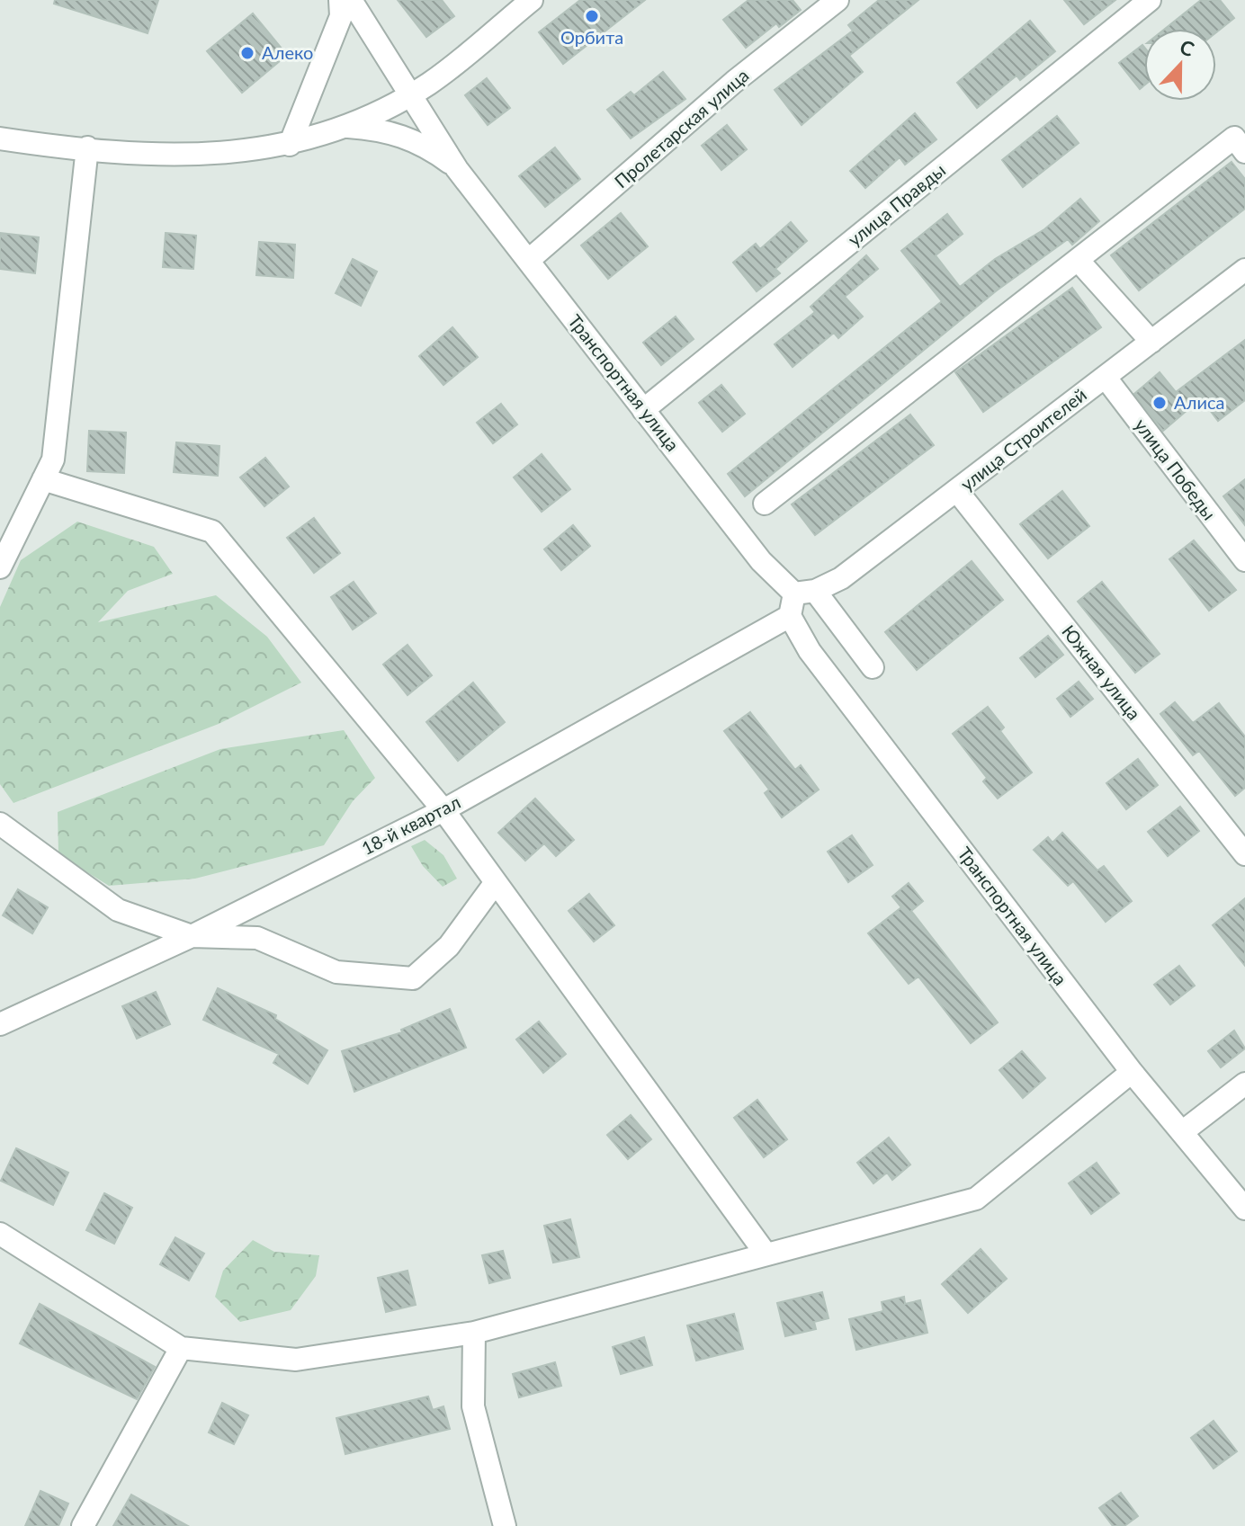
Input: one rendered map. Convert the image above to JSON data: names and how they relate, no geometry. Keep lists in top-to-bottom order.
{
  "streets": {
    "street": [
      "Пролетарская улица",
      "улица Правды",
      "Транспортная улица",
      "улица Строителей",
      "улица Победы",
      "Южная улица",
      "18-й квартал"
    ]
  },
  "crossings": [
    ["Пролетарская улица", "Транспортная улица"],
    ["улица Правды", "Транспортная улица"],
    ["Транспортная улица", "улица Строителей"],
    ["Транспортная улица", "18-й квартал"],
    ["улица Строителей", "улица Победы"],
    ["улица Строителей", "Южная улица"]
  ],
  "places": ["Орбита", "Алеко", "Алиса"],
  "north": "top"
}
